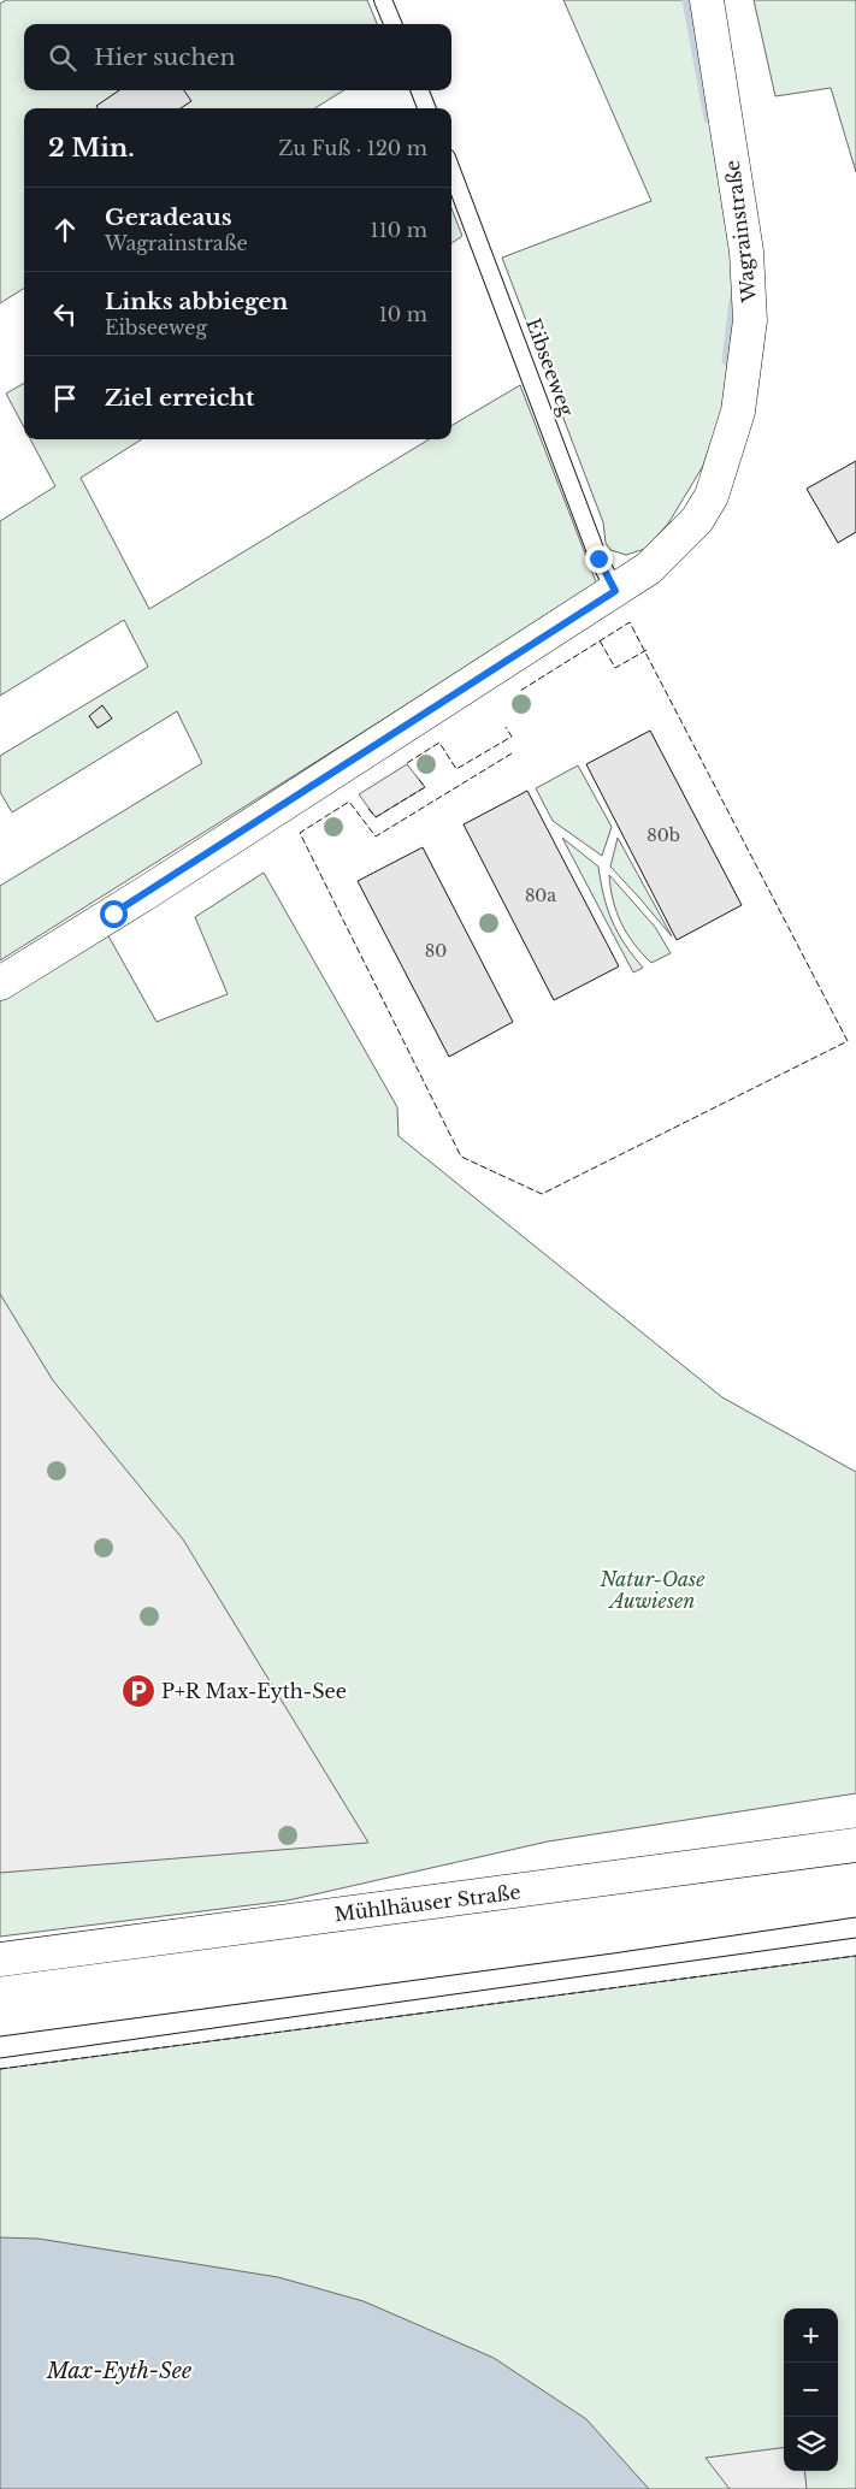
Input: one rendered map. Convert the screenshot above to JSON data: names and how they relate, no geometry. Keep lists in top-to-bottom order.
{
  "streets": {
    "street": ["Wagrainstraße", "Mühlhäuser Straße"],
    "lane": ["Eibseeweg"]
  },
  "crossings": [
    ["Wagrainstraße", "Eibseeweg"]
  ],
  "water": ["Max-Eyth-See"],
  "parks": ["Natur-Oase Auwiesen"],
  "places": {
    "parking": ["P+R Max-Eyth-See"]
  },
  "house_numbers": ["80b", "80a", "80"],
  "page": {
    "search": "Hier suchen",
    "heading": ["2 Min.", "Zu Fuß · 120 m"],
    "list": [
      ["Geradeaus", "Wagrainstraße", "110 m"],
      ["Links abbiegen", "Eibseeweg", "10 m"],
      "Ziel erreicht"
    ],
    "map_buttons": ["+", "−"]
  }
}
